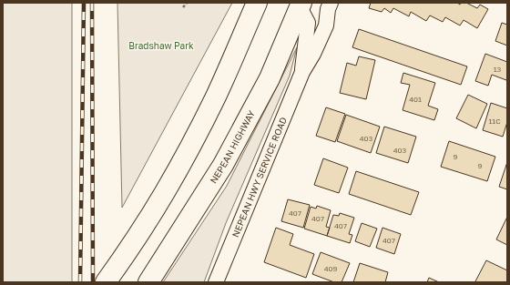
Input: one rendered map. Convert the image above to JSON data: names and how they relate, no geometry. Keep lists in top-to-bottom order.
{
  "streets": {
    "highway": ["NEPEAN HIGHWAY"],
    "street": ["NEPEAN HWY SERVICE ROAD"]
  },
  "crossings": [
    ["NEPEAN HIGHWAY", "NEPEAN HWY SERVICE ROAD"]
  ],
  "parks": ["Bradshaw Park"],
  "house_numbers": [
    "13",
    "401",
    "11C",
    "403",
    "403",
    "9",
    "9",
    "407",
    "407",
    "407",
    "407",
    "409"
  ]
}
